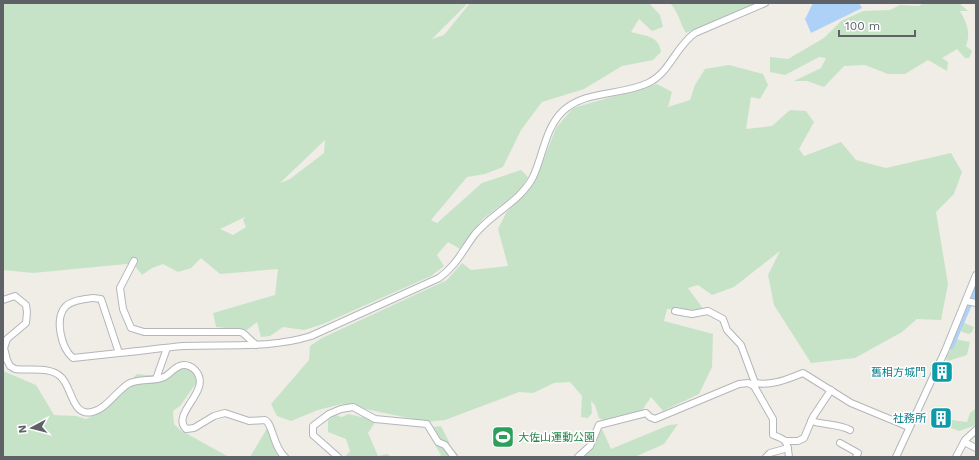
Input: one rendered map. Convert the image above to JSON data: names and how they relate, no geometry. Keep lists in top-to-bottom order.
{
  "places": {
    "building": ["舊相方城門", "社務所"],
    "sports": ["大佐山運動公園"]
  },
  "scale_bar": "100 m",
  "north": "left"
}
